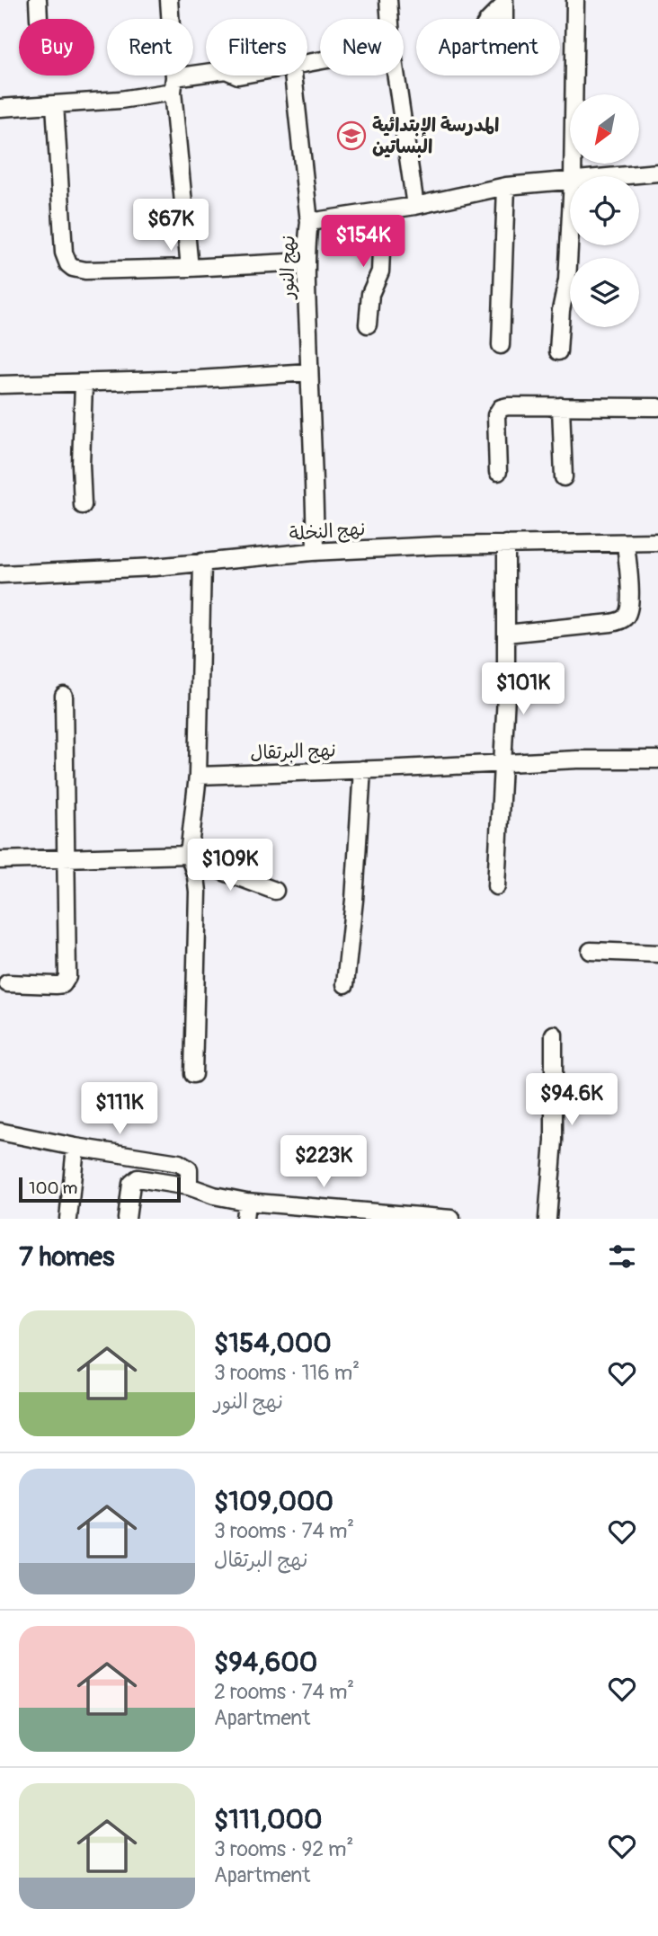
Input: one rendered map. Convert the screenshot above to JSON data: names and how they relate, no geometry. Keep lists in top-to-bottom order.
{
  "streets": {
    "street": ["نهج النور", "نهج النخلة", "نهج البرتقال"]
  },
  "crossings": [
    ["نهج النور", "نهج النخلة"]
  ],
  "places": {
    "school or university": ["المدرسة الإبتدائية البساتين"]
  },
  "scale_bar": "100 m",
  "north": "bottom left",
  "page": {
    "chip": [
      "Buy",
      "Rent",
      "Filters",
      "New",
      "Apartment"
    ],
    "price": [
      "$67K",
      "$154K",
      "$101K",
      "$109K",
      "$94.6K",
      "$111K",
      "$223K"
    ],
    "scale": "100 m",
    "heading": "7 homes",
    "list": [
      {
        "name": "$154,000",
        "note": "3 rooms · 116 m² · نهج النور"
      },
      {
        "name": "$109,000",
        "note": "3 rooms · 74 m² · نهج البرتقال"
      },
      {
        "name": "$94,600",
        "note": "2 rooms · 74 m² · Apartment"
      },
      {
        "name": "$111,000",
        "note": "3 rooms · 92 m² · Apartment"
      }
    ]
  }
}
